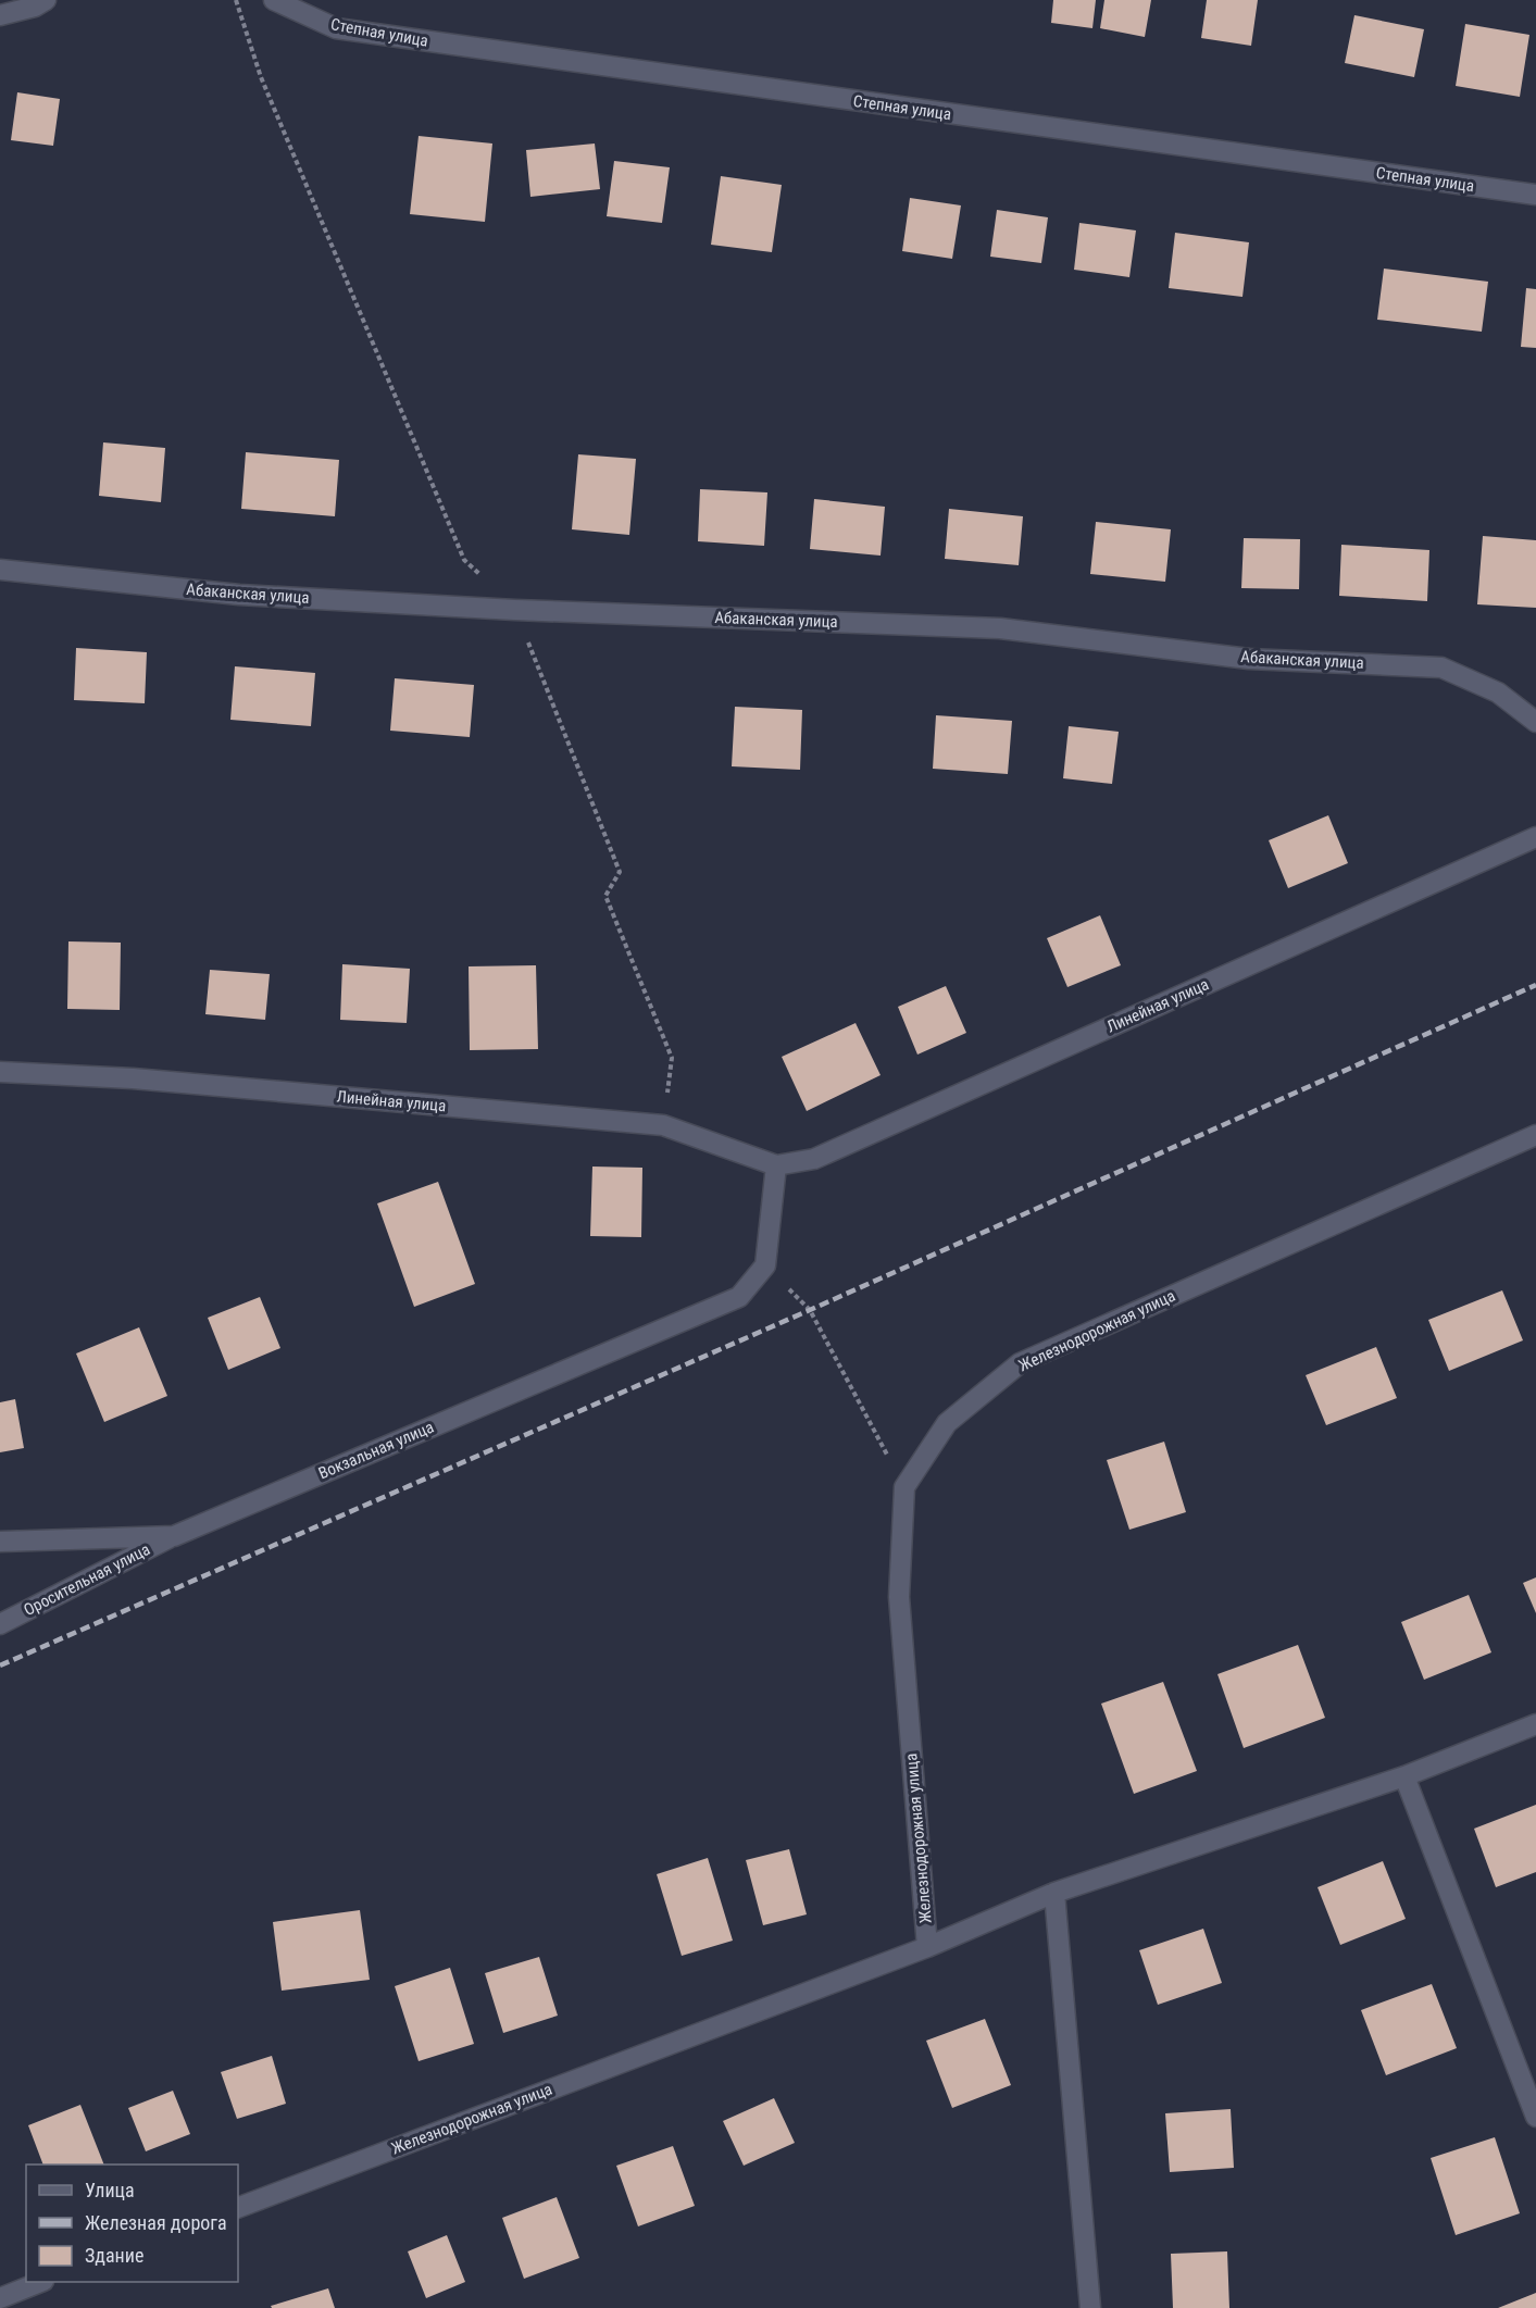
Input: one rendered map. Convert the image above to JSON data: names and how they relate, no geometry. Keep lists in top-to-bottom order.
{
  "streets": {
    "street": [
      "Степная улица",
      "Абаканская улица",
      "Линейная улица",
      "Железнодорожная улица",
      "Вокзальная улица",
      "Оросительная улица"
    ]
  },
  "crossings": [
    ["Вокзальная улица", "Оросительная улица"]
  ],
  "legend": ["Улица", "Железная дорога", "Здание"]
}
